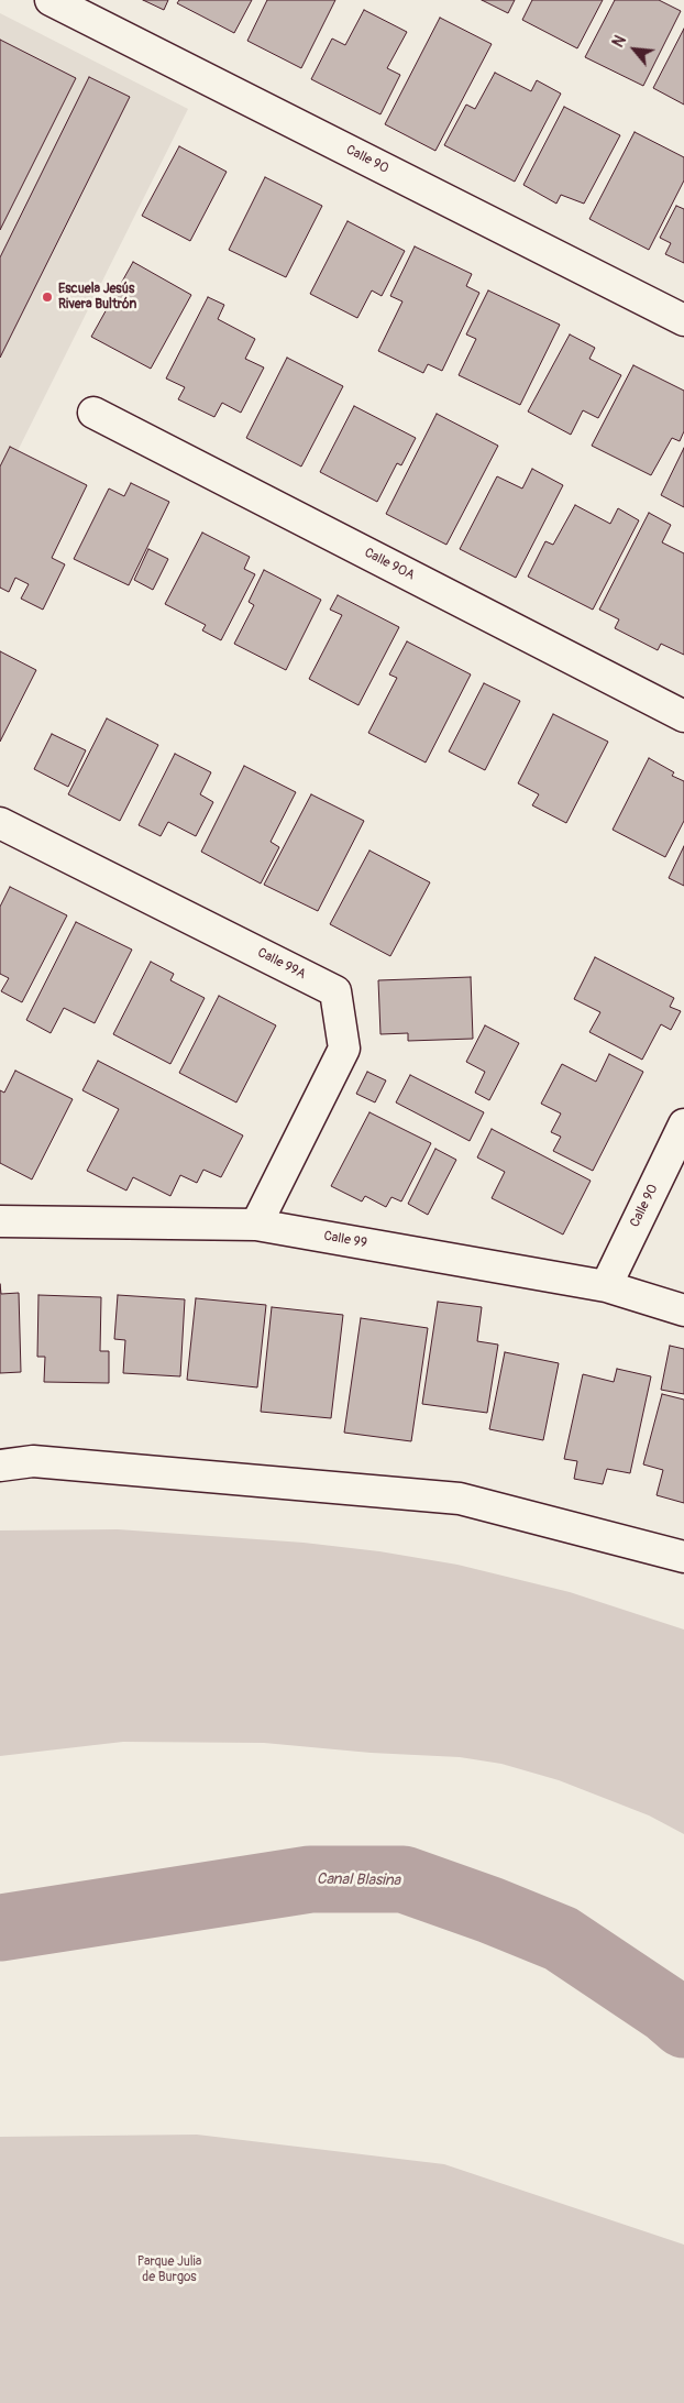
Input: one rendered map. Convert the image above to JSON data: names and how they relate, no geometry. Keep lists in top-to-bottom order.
{
  "streets": {
    "street": [
      "Calle 90",
      "Calle 90A",
      "Calle 99A",
      "Calle 99"
    ]
  },
  "crossings": [
    ["Calle 90", "Calle 99"],
    ["Calle 99A", "Calle 99"]
  ],
  "water": ["Canal Blasina"],
  "parks": ["Parque Julia de Burgos"],
  "places": ["Escuela Jesús Rivera Bultrón"],
  "north": "top left"
}
